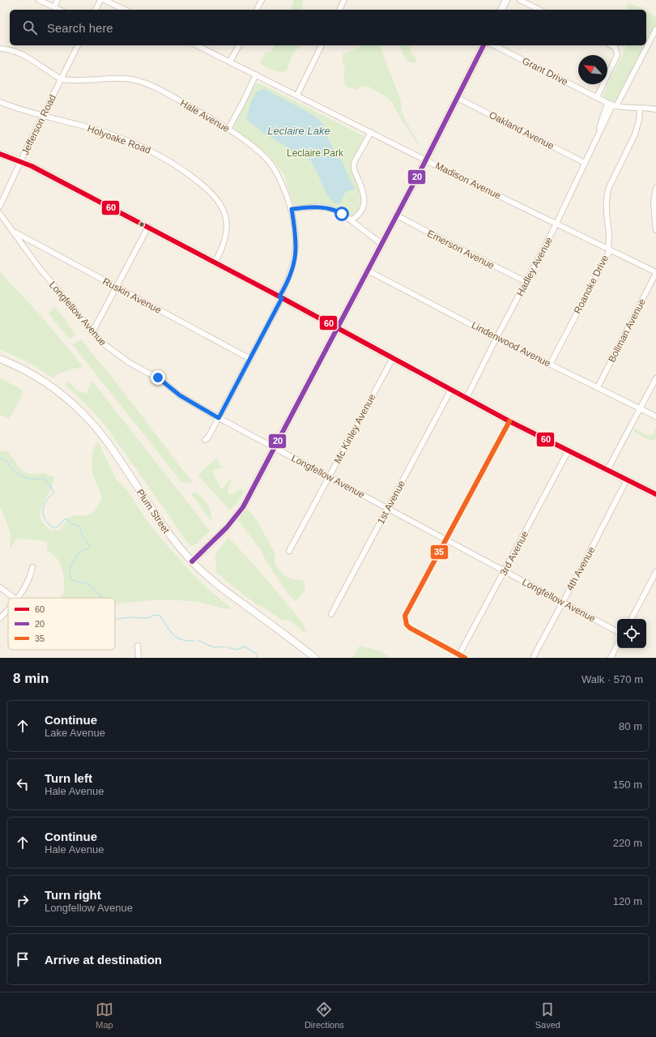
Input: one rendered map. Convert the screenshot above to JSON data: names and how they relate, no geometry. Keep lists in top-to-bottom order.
{
  "streets": {
    "main road": ["Plum Street"],
    "street": [
      "Grant Drive",
      "Hale Avenue",
      "Jefferson Road",
      "Oakland Avenue",
      "Holyoake Road",
      "Madison Avenue",
      "Emerson Avenue",
      "Hadley Avenue",
      "Roanoke Drive",
      "Ruskin Avenue",
      "Longfellow Avenue",
      "Bollman Avenue",
      "Lindenwood Avenue",
      "Mc Kinley Avenue",
      "1st Avenue",
      "3rd Avenue",
      "4th Avenue"
    ]
  },
  "crossings": [
    ["Grant Drive", "Hadley Avenue"],
    ["Hale Avenue", "Jefferson Road"],
    ["Hale Avenue", "Ruskin Avenue"],
    ["Hale Avenue", "Longfellow Avenue"],
    ["Jefferson Road", "Holyoake Road"],
    ["Oakland Avenue", "Hadley Avenue"],
    ["Madison Avenue", "Hadley Avenue"],
    ["Madison Avenue", "Roanoke Drive"],
    ["Madison Avenue", "Bollman Avenue"],
    ["Emerson Avenue", "Hadley Avenue"],
    ["Hadley Avenue", "Lindenwood Avenue"],
    ["Roanoke Drive", "Lindenwood Avenue"],
    ["Ruskin Avenue", "Longfellow Avenue"],
    ["Longfellow Avenue", "Mc Kinley Avenue"],
    ["Longfellow Avenue", "1st Avenue"],
    ["Longfellow Avenue", "3rd Avenue"],
    ["Longfellow Avenue", "4th Avenue"],
    ["Bollman Avenue", "Lindenwood Avenue"]
  ],
  "water": ["Leclaire Lake"],
  "parks": ["Leclaire Park"],
  "lines": ["transit line 20", "transit line 60", "transit line 35"],
  "legend": ["60", "20", "35"],
  "north": "top left",
  "page": {
    "search": "Search here",
    "heading": ["8 min", "Walk · 570 m"],
    "list": [
      ["Continue", "Lake Avenue", "80 m"],
      ["Turn left", "Hale Avenue", "150 m"],
      ["Continue", "Hale Avenue", "220 m"],
      ["Turn right", "Longfellow Avenue", "120 m"],
      "Arrive at destination"
    ],
    "nav": ["Map", "Directions", "Saved"]
  }
}
